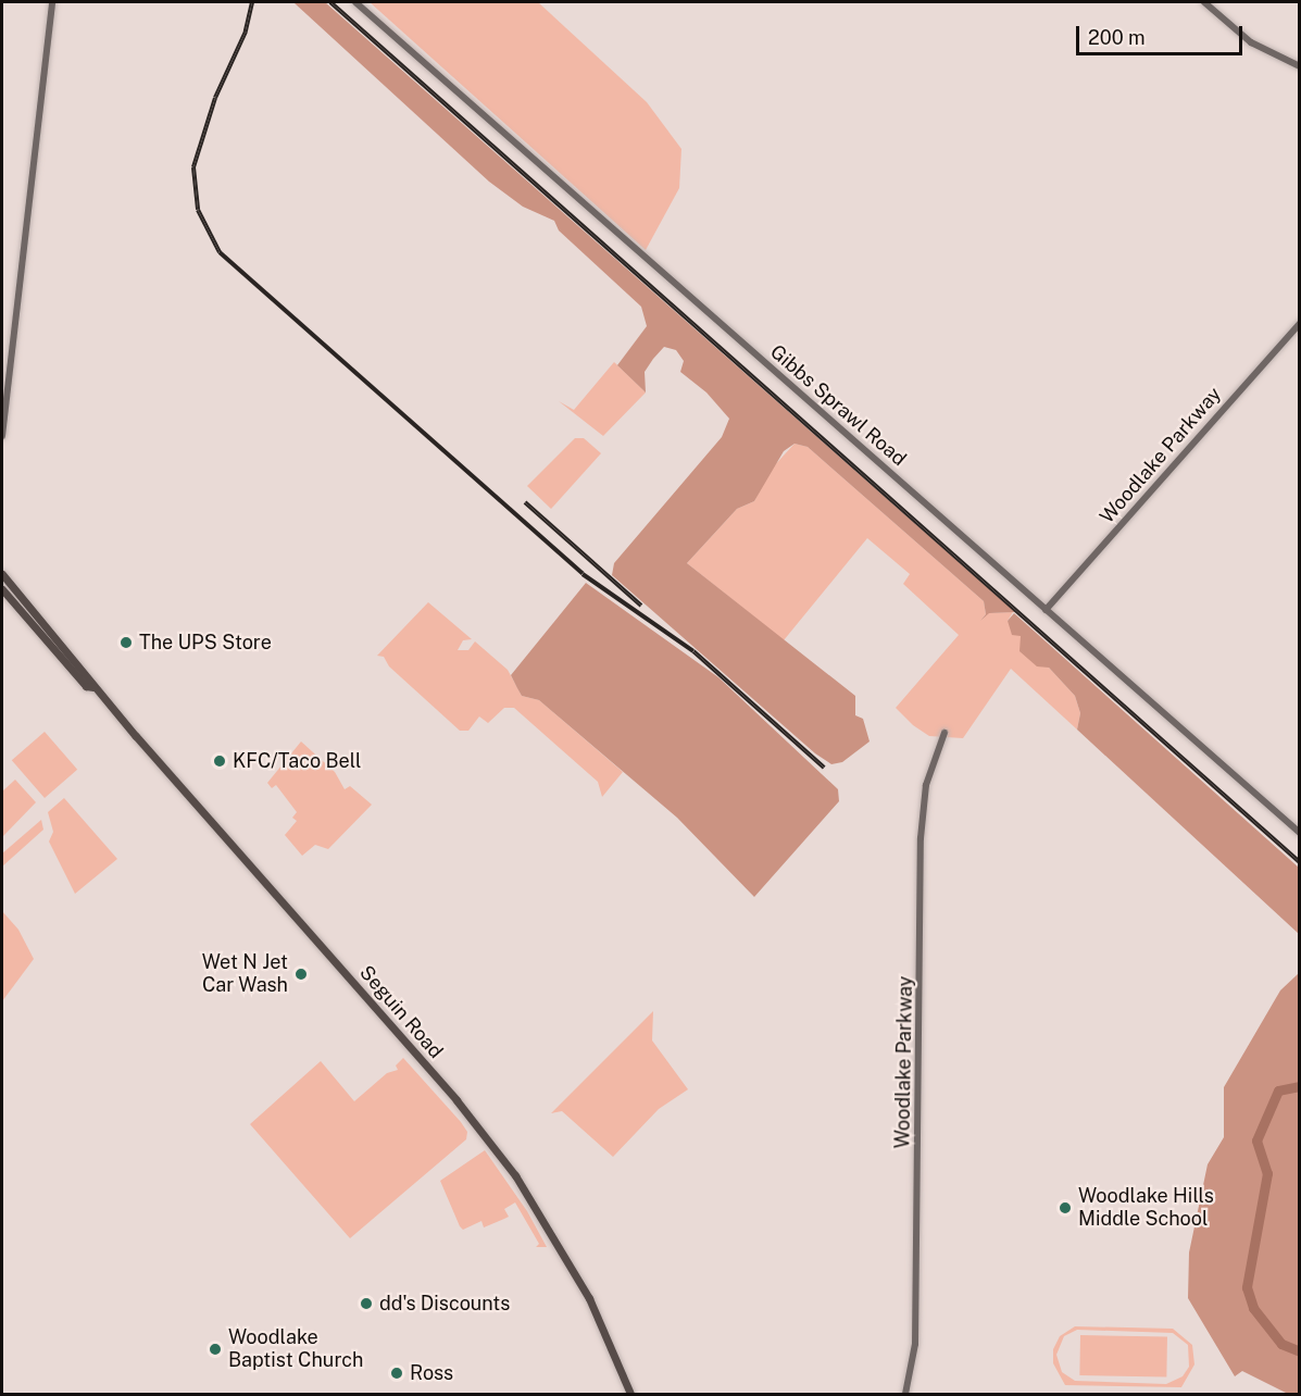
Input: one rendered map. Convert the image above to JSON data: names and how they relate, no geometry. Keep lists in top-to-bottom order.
{
  "streets": {
    "main road": ["Gibbs Sprawl Road", "Woodlake Parkway", "Seguin Road"]
  },
  "crossings": [
    ["Gibbs Sprawl Road", "Woodlake Parkway"]
  ],
  "places": [
    "The UPS Store",
    "KFC/Taco Bell",
    "Wet N Jet Car Wash",
    "Woodlake Hills Middle School",
    "dd's Discounts",
    "Woodlake Baptist Church",
    "Ross"
  ],
  "scale_bar": "200 m"
}
